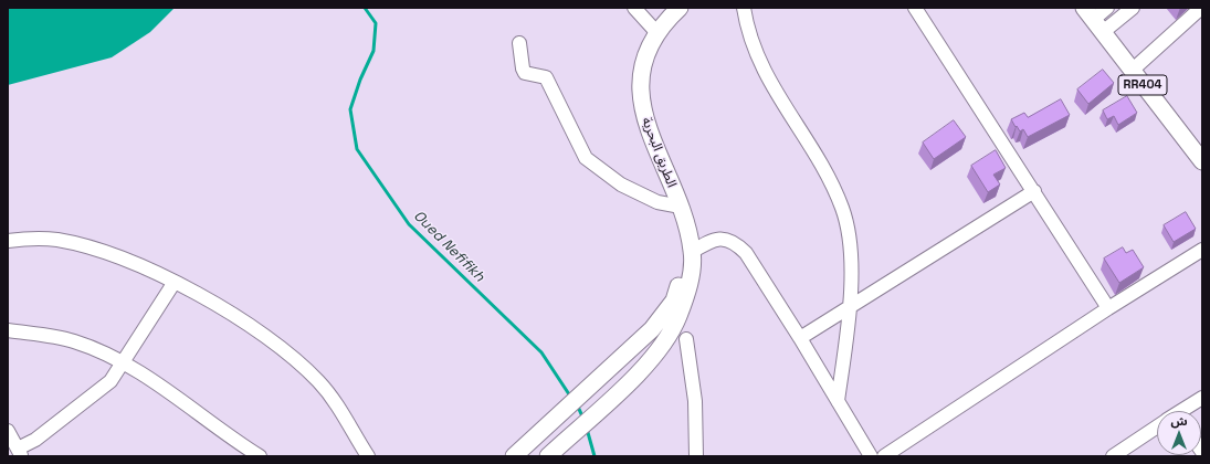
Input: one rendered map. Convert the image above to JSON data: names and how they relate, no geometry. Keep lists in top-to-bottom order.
{
  "streets": {
    "main road": ["RR404", "الطريق البحرية"]
  },
  "water": ["Oued Nefifikh"],
  "north": "top"
}
